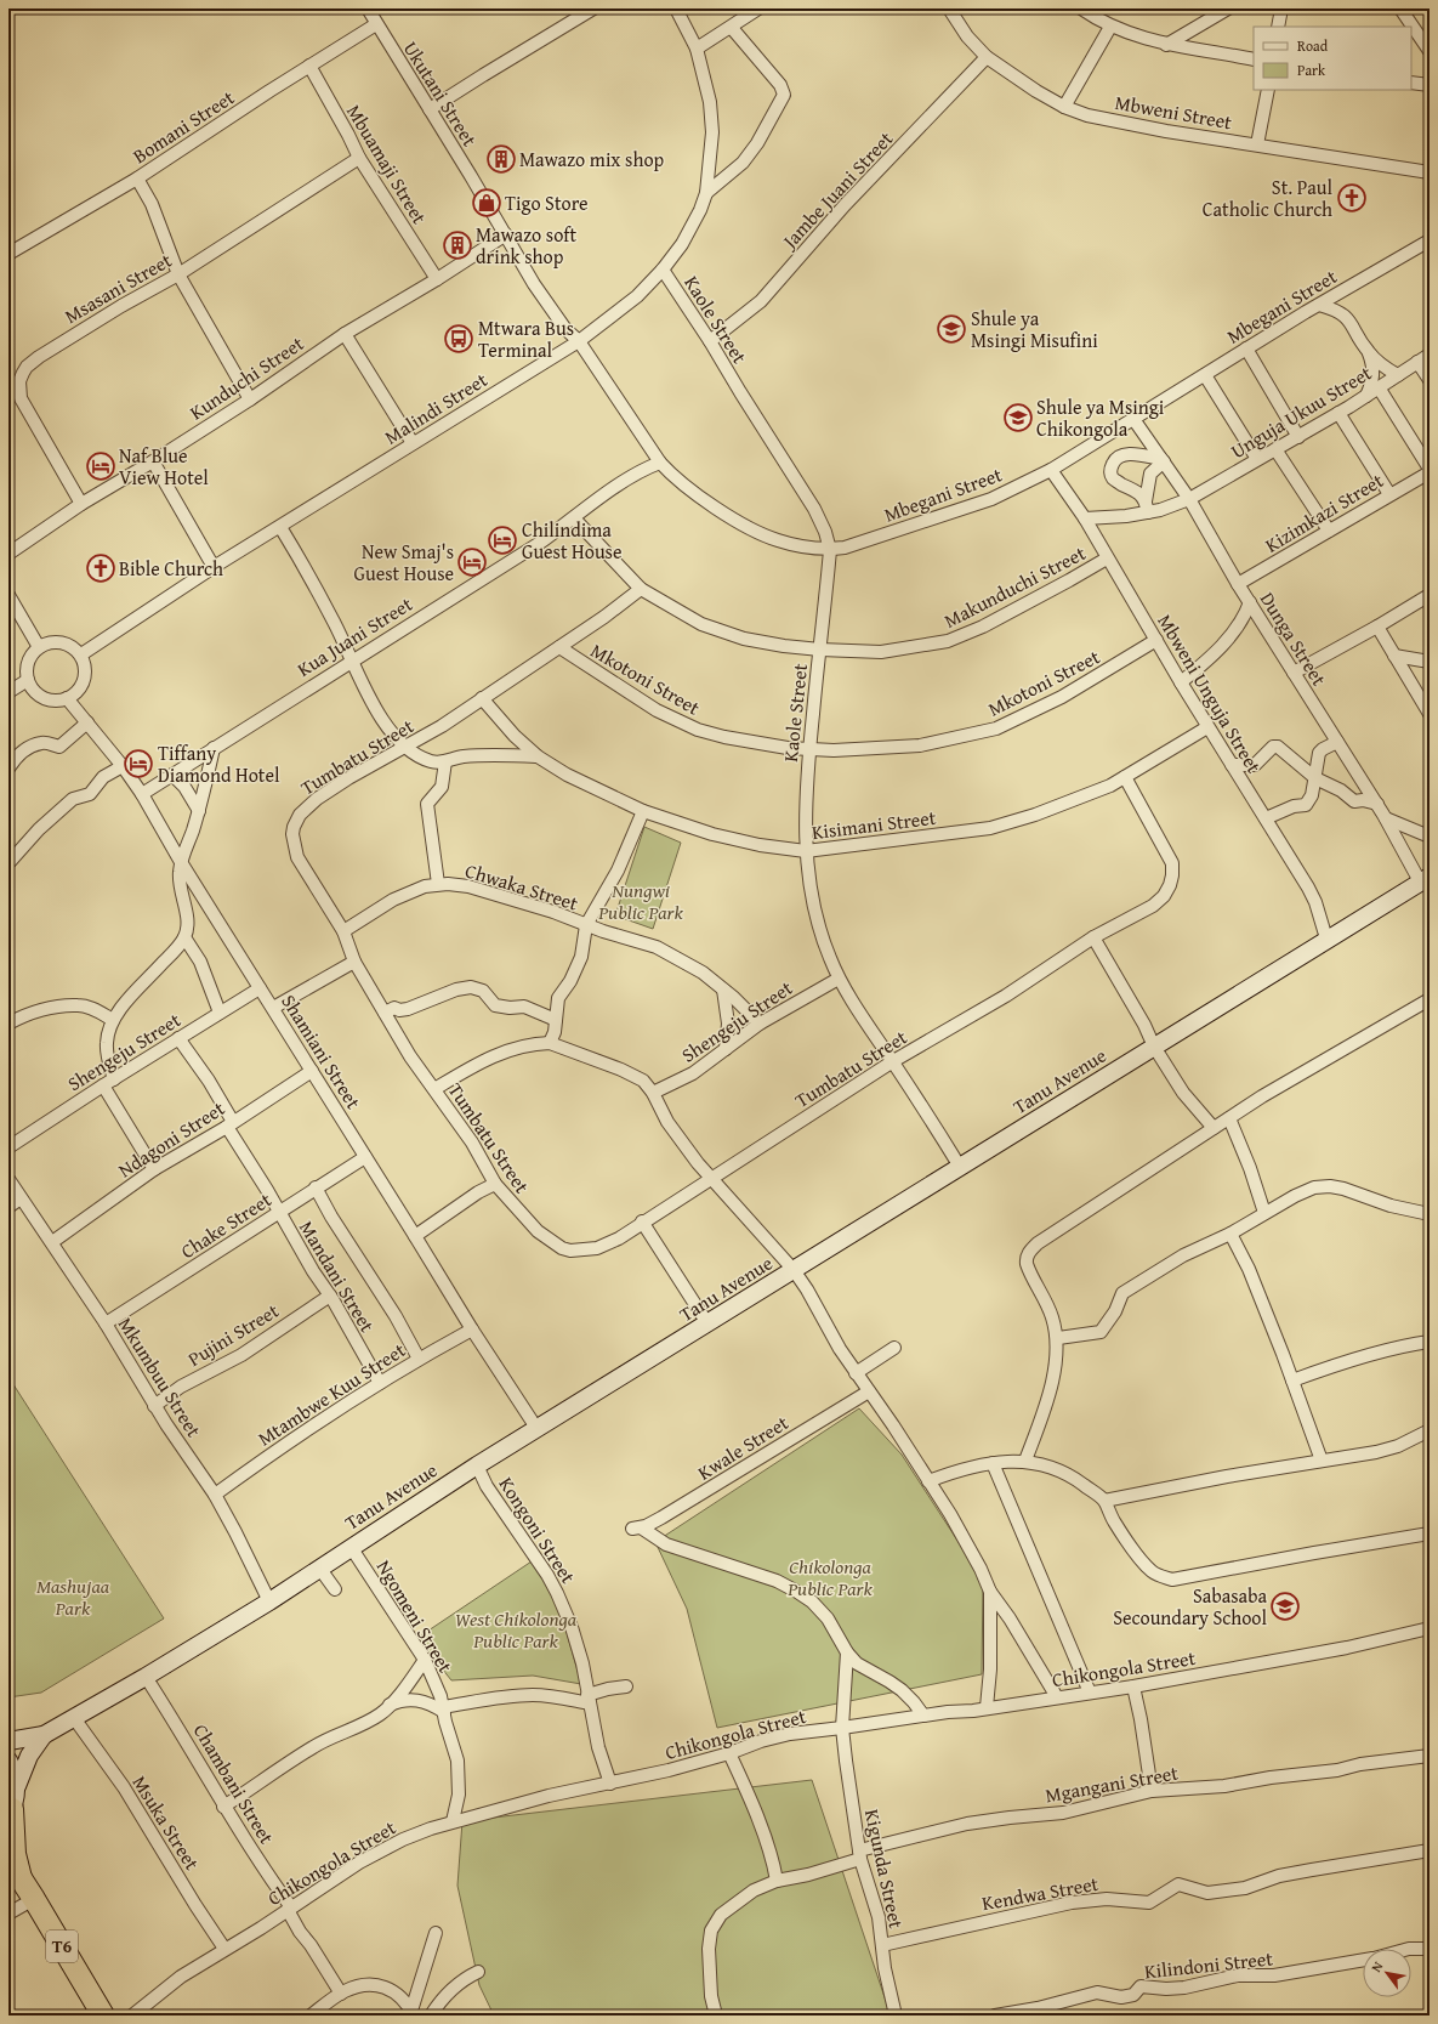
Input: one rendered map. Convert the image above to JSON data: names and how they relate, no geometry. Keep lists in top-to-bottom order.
{
  "streets": {
    "highway": ["T6"],
    "street": [
      "Ukutani Street",
      "Mbweni Street",
      "Bomani Street",
      "Mbuamaji Street",
      "Jambe Juani Street",
      "Msasani Street",
      "Mbegani Street",
      "Kaole Street",
      "Kunduchi Street",
      "Malindi Street",
      "Unguja Ukuu Street",
      "Kizimkazi Street",
      "Makunduchi Street",
      "Kua Juani Street",
      "Dunga Street",
      "Mkotoni Street",
      "Mbweni Unguja Street",
      "Tumbatu Street",
      "Kisimani Street",
      "Chwaka Street",
      "Shengeju Street",
      "Shamiani Street",
      "Tanu Avenue",
      "Ndagoni Street",
      "Chake Street",
      "Mandani Street",
      "Pujini Street",
      "Mkumbuu Street",
      "Mtambwe Kuu Street",
      "Kwale Street",
      "Kongoni Street",
      "Ngomeni Street",
      "Chikongola Street",
      "Chambani Street",
      "Mgangani Street",
      "Msuka Street",
      "Kigunda Street",
      "Kendwa Street",
      "Kilindoni Street"
    ]
  },
  "crossings": [
    ["Ukutani Street", "Bomani Street"],
    ["Ukutani Street", "Mbegani Street"],
    ["Ukutani Street", "Kunduchi Street"],
    ["Ukutani Street", "Malindi Street"],
    ["Mbweni Street", "Jambe Juani Street"],
    ["Bomani Street", "Mbuamaji Street"],
    ["Mbuamaji Street", "Msasani Street"],
    ["Mbuamaji Street", "Kunduchi Street"],
    ["Jambe Juani Street", "Kaole Street"],
    ["Msasani Street", "Kunduchi Street"],
    ["Mbegani Street", "Kaole Street"],
    ["Mbegani Street", "Malindi Street"],
    ["Mbegani Street", "Kua Juani Street"],
    ["Mbegani Street", "Dunga Street"],
    ["Mbegani Street", "Mbweni Unguja Street"],
    ["Kaole Street", "Malindi Street"],
    ["Kaole Street", "Makunduchi Street"],
    ["Kaole Street", "Mkotoni Street"],
    ["Kaole Street", "Tumbatu Street"],
    ["Kaole Street", "Kisimani Street"],
    ["Kaole Street", "Shengeju Street"],
    ["Kaole Street", "Tanu Avenue"],
    ["Malindi Street", "Shamiani Street"],
    ["Unguja Ukuu Street", "Dunga Street"],
    ["Unguja Ukuu Street", "Mbweni Unguja Street"],
    ["Kizimkazi Street", "Dunga Street"],
    ["Makunduchi Street", "Kua Juani Street"],
    ["Makunduchi Street", "Mbweni Unguja Street"],
    ["Makunduchi Street", "Tumbatu Street"],
    ["Kua Juani Street", "Shamiani Street"],
    ["Dunga Street", "Tanu Avenue"],
    ["Mkotoni Street", "Mbweni Unguja Street"],
    ["Mkotoni Street", "Tumbatu Street"],
    ["Mbweni Unguja Street", "Kisimani Street"],
    ["Mbweni Unguja Street", "Tanu Avenue"],
    ["Tumbatu Street", "Kisimani Street"],
    ["Tumbatu Street", "Chwaka Street"],
    ["Chwaka Street", "Shengeju Street"],
    ["Shengeju Street", "Shamiani Street"],
    ["Shengeju Street", "Mandani Street"],
    ["Shamiani Street", "Tanu Avenue"],
    ["Shamiani Street", "Ndagoni Street"],
    ["Shamiani Street", "Chake Street"],
    ["Shamiani Street", "Mtambwe Kuu Street"],
    ["Tanu Avenue", "Mkumbuu Street"],
    ["Tanu Avenue", "Kongoni Street"],
    ["Tanu Avenue", "Ngomeni Street"],
    ["Tanu Avenue", "Chambani Street"],
    ["Tanu Avenue", "Msuka Street"],
    ["Ndagoni Street", "Mandani Street"],
    ["Ndagoni Street", "Mkumbuu Street"],
    ["Chake Street", "Mandani Street"],
    ["Chake Street", "Mkumbuu Street"],
    ["Mandani Street", "Pujini Street"],
    ["Mandani Street", "Mtambwe Kuu Street"],
    ["Pujini Street", "Mkumbuu Street"],
    ["Mkumbuu Street", "Mtambwe Kuu Street"],
    ["Kwale Street", "Kigunda Street"],
    ["Kongoni Street", "Chikongola Street"],
    ["Ngomeni Street", "Chikongola Street"],
    ["Chikongola Street", "Chambani Street"],
    ["Chikongola Street", "Msuka Street"],
    ["Chikongola Street", "Kigunda Street"],
    ["Mgangani Street", "Kigunda Street"],
    ["Kigunda Street", "Kendwa Street"]
  ],
  "parks": [
    "Nungwi Public Park",
    "Chikolonga Public Park",
    "Mashujaa Park",
    "West Chikolonga Public Park"
  ],
  "places": {
    "building": ["Mawazo mix shop", "Mawazo soft drink shop"],
    "church": ["St. Paul Catholic Church", "Bible Church"],
    "shop": ["Tigo Store"],
    "school or university": ["Shule ya Msingi Misufini", "Shule ya Msingi Chikongola", "Sabasaba Secoundary School"],
    "bus stop": ["Mtwara Bus Terminal"],
    "hotel": [
      "Naf Blue View Hotel",
      "Chilindima Guest House",
      "New Smaj's Guest House",
      "Tiffany Diamond Hotel"
    ]
  },
  "legend": ["Road", "Park"],
  "north": "top left"
}
